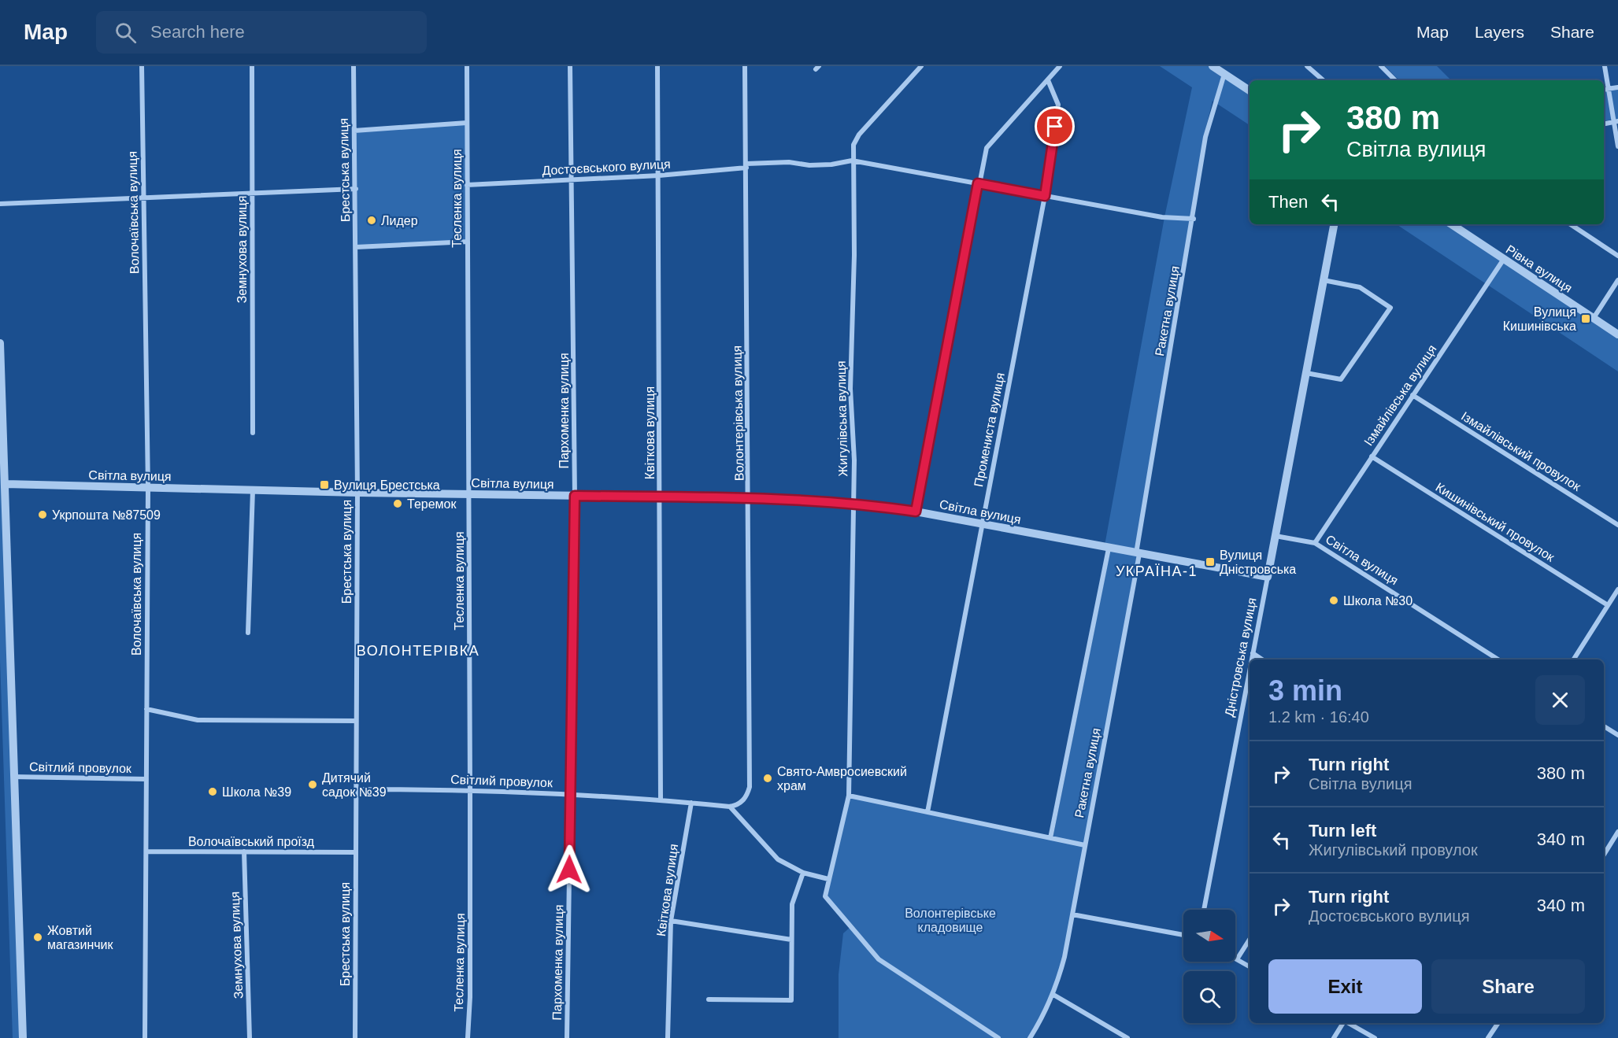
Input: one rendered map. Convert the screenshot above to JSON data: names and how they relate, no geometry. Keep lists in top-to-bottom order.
{
  "streets": {
    "street": [
      "Достоєвського вулиця",
      "Брестська вулиця",
      "Тесленка вулиця",
      "Волочаївська вулиця",
      "Земнухова вулиця",
      "Рівна вулиця",
      "Ракетна вулиця",
      "Ізмайлівська вулиця",
      "Пархоменка вулиця",
      "Волонтерівська вулиця",
      "Жигулівська вулиця",
      "Промениста вулиця",
      "Квіткова вулиця",
      "Ізмайлівський провулок",
      "Світла вулиця",
      "Кишинівський провулок",
      "Дністровська вулиця",
      "Світлий провулок",
      "Волочаївський проїзд"
    ]
  },
  "crossings": [
    ["Достоєвського вулиця", "Тесленка вулиця"],
    ["Достоєвського вулиця", "Ракетна вулиця"],
    ["Достоєвського вулиця", "Пархоменка вулиця"],
    ["Достоєвського вулиця", "Волонтерівська вулиця"],
    ["Достоєвського вулиця", "Жигулівська вулиця"],
    ["Достоєвського вулиця", "Промениста вулиця"],
    ["Достоєвського вулиця", "Квіткова вулиця"],
    ["Брестська вулиця", "Світла вулиця"],
    ["Брестська вулиця", "Світлий провулок"],
    ["Брестська вулиця", "Волочаївський проїзд"],
    ["Тесленка вулиця", "Світла вулиця"],
    ["Тесленка вулиця", "Світлий провулок"],
    ["Волочаївська вулиця", "Світла вулиця"],
    ["Волочаївська вулиця", "Світлий провулок"],
    ["Волочаївська вулиця", "Волочаївський проїзд"],
    ["Земнухова вулиця", "Волочаївський проїзд"],
    ["Рівна вулиця", "Ізмайлівська вулиця"],
    ["Ракетна вулиця", "Світла вулиця"],
    ["Ізмайлівська вулиця", "Ізмайлівський провулок"],
    ["Ізмайлівська вулиця", "Світла вулиця"],
    ["Ізмайлівська вулиця", "Кишинівський провулок"],
    ["Пархоменка вулиця", "Світла вулиця"],
    ["Пархоменка вулиця", "Світлий провулок"],
    ["Волонтерівська вулиця", "Світла вулиця"],
    ["Волонтерівська вулиця", "Світлий провулок"],
    ["Жигулівська вулиця", "Світла вулиця"],
    ["Промениста вулиця", "Світла вулиця"],
    ["Квіткова вулиця", "Світла вулиця"],
    ["Квіткова вулиця", "Світлий провулок"],
    ["Світла вулиця", "Дністровська вулиця"]
  ],
  "districts": ["УКРАЇНА-1", "ВОЛОНТЕРІВКА"],
  "parks": ["Волонтерівське кладовище"],
  "places": {
    "other": [
      "Лидер",
      "Теремок",
      "Укрпошта №87509",
      "Школа №30",
      "Свято-Амвросиевский храм",
      "Дитячий садок №39",
      "Школа №39",
      "Жовтий магазинчик"
    ],
    "transit": ["Вулиця Кишинівська", "Вулиця Брестська", "Вулиця Дністровська"]
  },
  "north": "right",
  "page": {
    "header": "Map",
    "search": "Search here",
    "nav": ["Map", "Layers", "Share"],
    "turn": ["380 m", "Світла вулиця"],
    "then": "Then",
    "heading": ["3 min", "1.2 km · 16:40"],
    "list": [
      {
        "name": "Turn right",
        "note": "Світла вулиця",
        "value": "380 m"
      },
      {
        "name": "Turn left",
        "note": "Жигулівський провулок",
        "value": "340 m"
      },
      {
        "name": "Turn right",
        "note": "Достоєвського вулиця",
        "value": "340 m"
      }
    ],
    "buttons": ["Exit", "Share"]
  }
}
